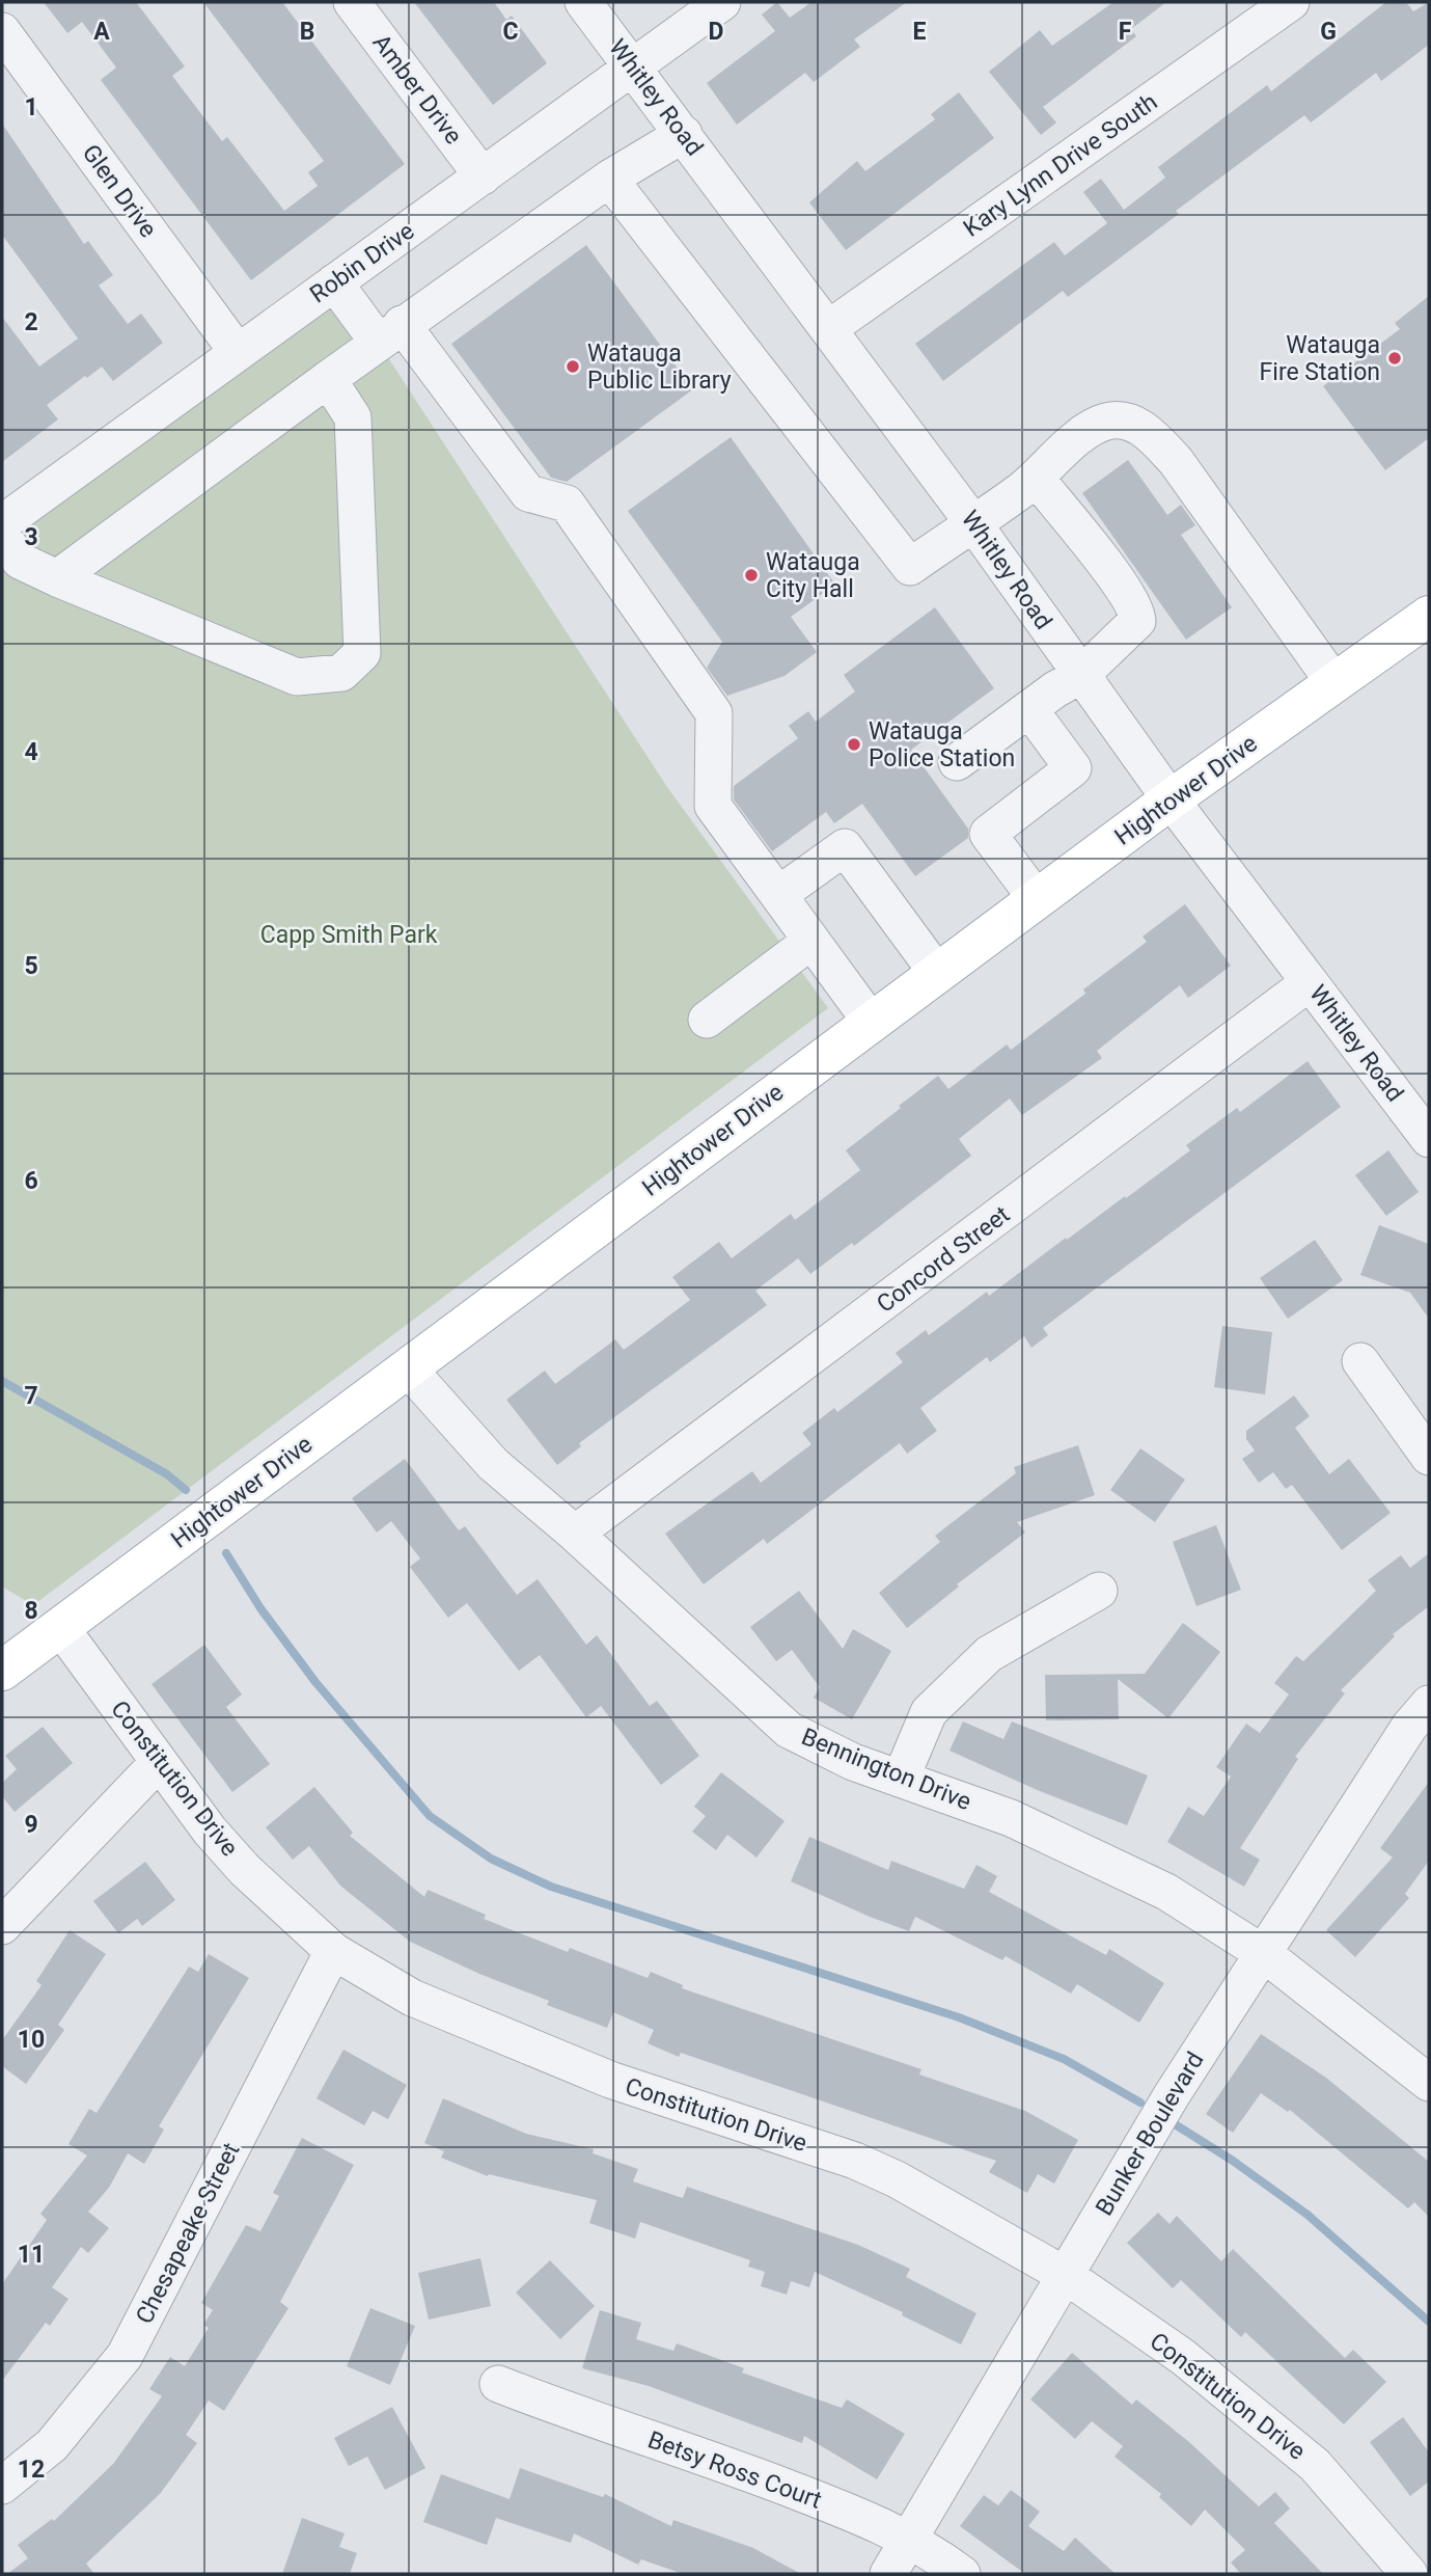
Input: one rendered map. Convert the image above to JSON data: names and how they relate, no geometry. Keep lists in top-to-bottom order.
{
  "streets": {
    "main road": ["Hightower Drive"],
    "street": [
      "Amber Drive",
      "Whitley Road",
      "Kary Lynn Drive South",
      "Glen Drive",
      "Robin Drive",
      "Concord Street",
      "Bennington Drive",
      "Constitution Drive",
      "Bunker Boulevard",
      "Chesapeake Street",
      "Betsy Ross Court"
    ]
  },
  "crossings": [
    ["Amber Drive", "Robin Drive"],
    ["Whitley Road", "Kary Lynn Drive South"],
    ["Whitley Road", "Robin Drive"],
    ["Whitley Road", "Hightower Drive"],
    ["Whitley Road", "Concord Street"],
    ["Glen Drive", "Robin Drive"],
    ["Hightower Drive", "Bennington Drive"],
    ["Hightower Drive", "Constitution Drive"],
    ["Concord Street", "Bennington Drive"],
    ["Bennington Drive", "Bunker Boulevard"],
    ["Constitution Drive", "Bunker Boulevard"],
    ["Constitution Drive", "Chesapeake Street"],
    ["Bunker Boulevard", "Betsy Ross Court"]
  ],
  "parks": ["Capp Smith Park"],
  "places": [
    "Watauga Fire Station",
    "Watauga Public Library",
    "Watauga City Hall",
    "Watauga Police Station"
  ],
  "grid": {
    "columns": [
      "A",
      "B",
      "C",
      "D",
      "E",
      "F",
      "G"
    ],
    "rows": [
      "1",
      "2",
      "3",
      "4",
      "5",
      "6",
      "7",
      "8",
      "9",
      "10",
      "11",
      "12"
    ]
  }
}
